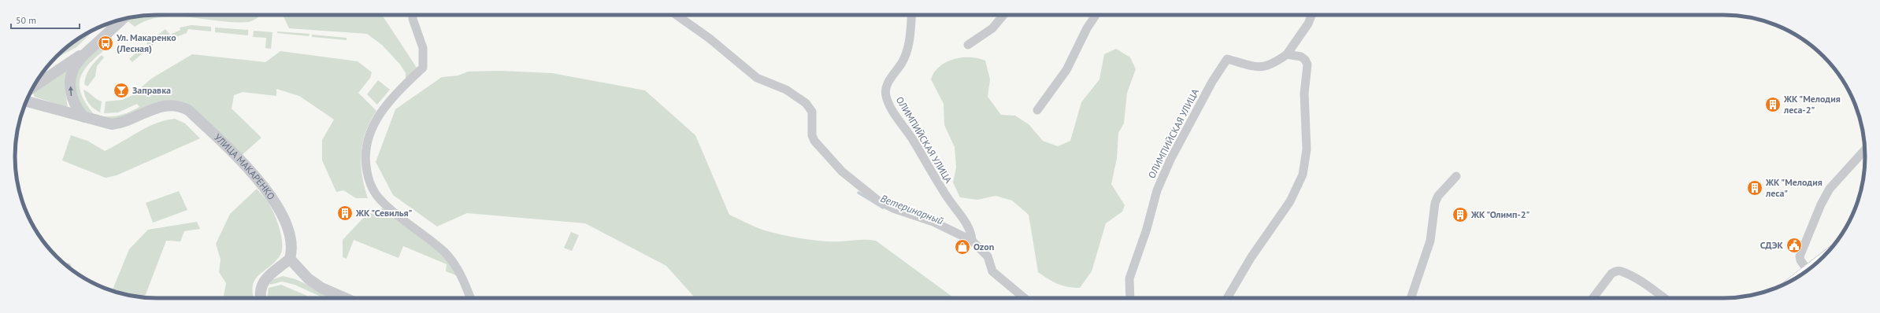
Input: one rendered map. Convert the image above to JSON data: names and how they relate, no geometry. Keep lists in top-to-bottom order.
{
  "streets": {
    "street": ["ОЛИМПИЙСКАЯ УЛИЦА", "УЛИЦА МАКАРЕНКО"]
  },
  "water": ["Ветеринарный"],
  "places": {
    "bus stop": ["Ул. Макаренко (Лесная)"],
    "bar": ["Заправка"],
    "building": [
      "ЖК \"Мелодия леса-2\"",
      "ЖК \"Мелодия леса\"",
      "ЖК \"Севилья\"",
      "ЖК \"Олимп-2\""
    ],
    "public building": ["СДЭК"],
    "shop": ["Ozon"]
  },
  "scale_bar": "50 m"
}
